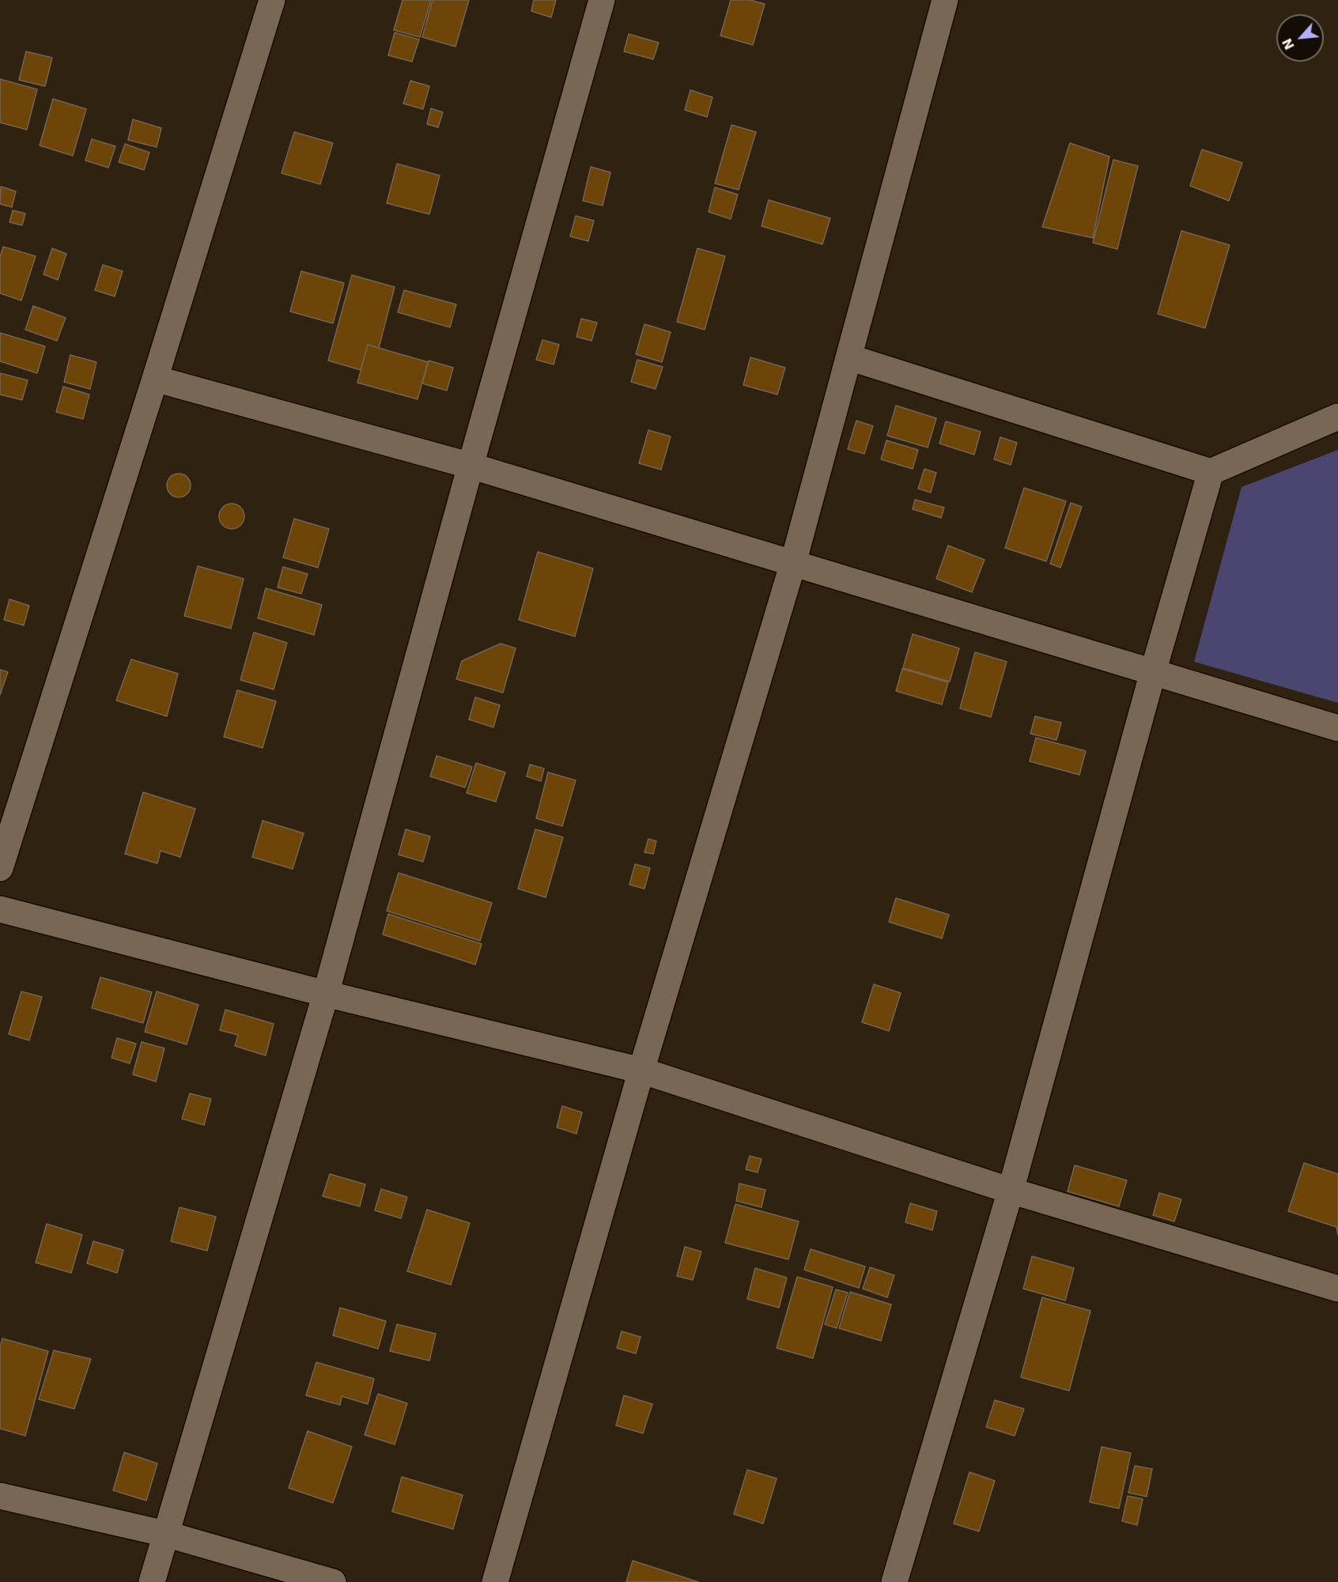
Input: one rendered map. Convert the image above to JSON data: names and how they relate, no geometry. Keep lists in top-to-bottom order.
{
  "north": "bottom left"
}
